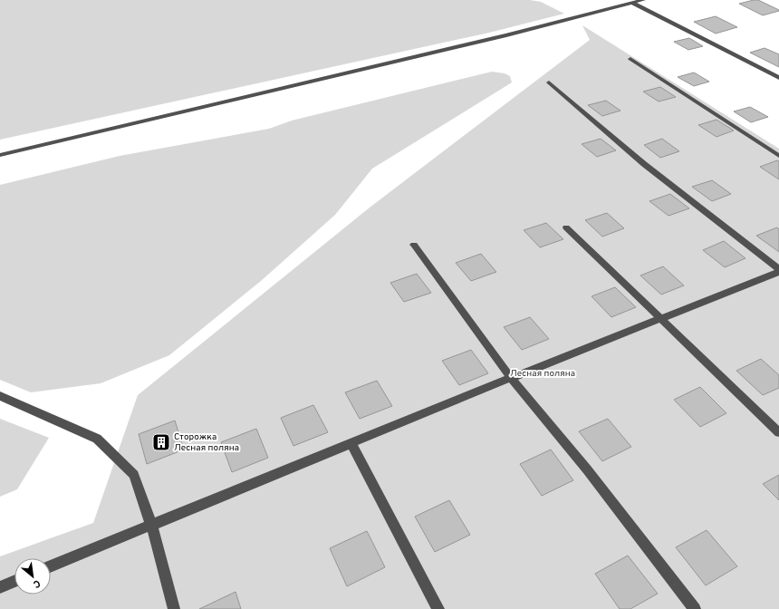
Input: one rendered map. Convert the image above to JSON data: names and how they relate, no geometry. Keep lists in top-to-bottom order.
{
  "parks": ["Лесная поляна"],
  "places": {
    "building": ["Сторожка Лесная поляна"]
  },
  "north": "bottom right"
}
